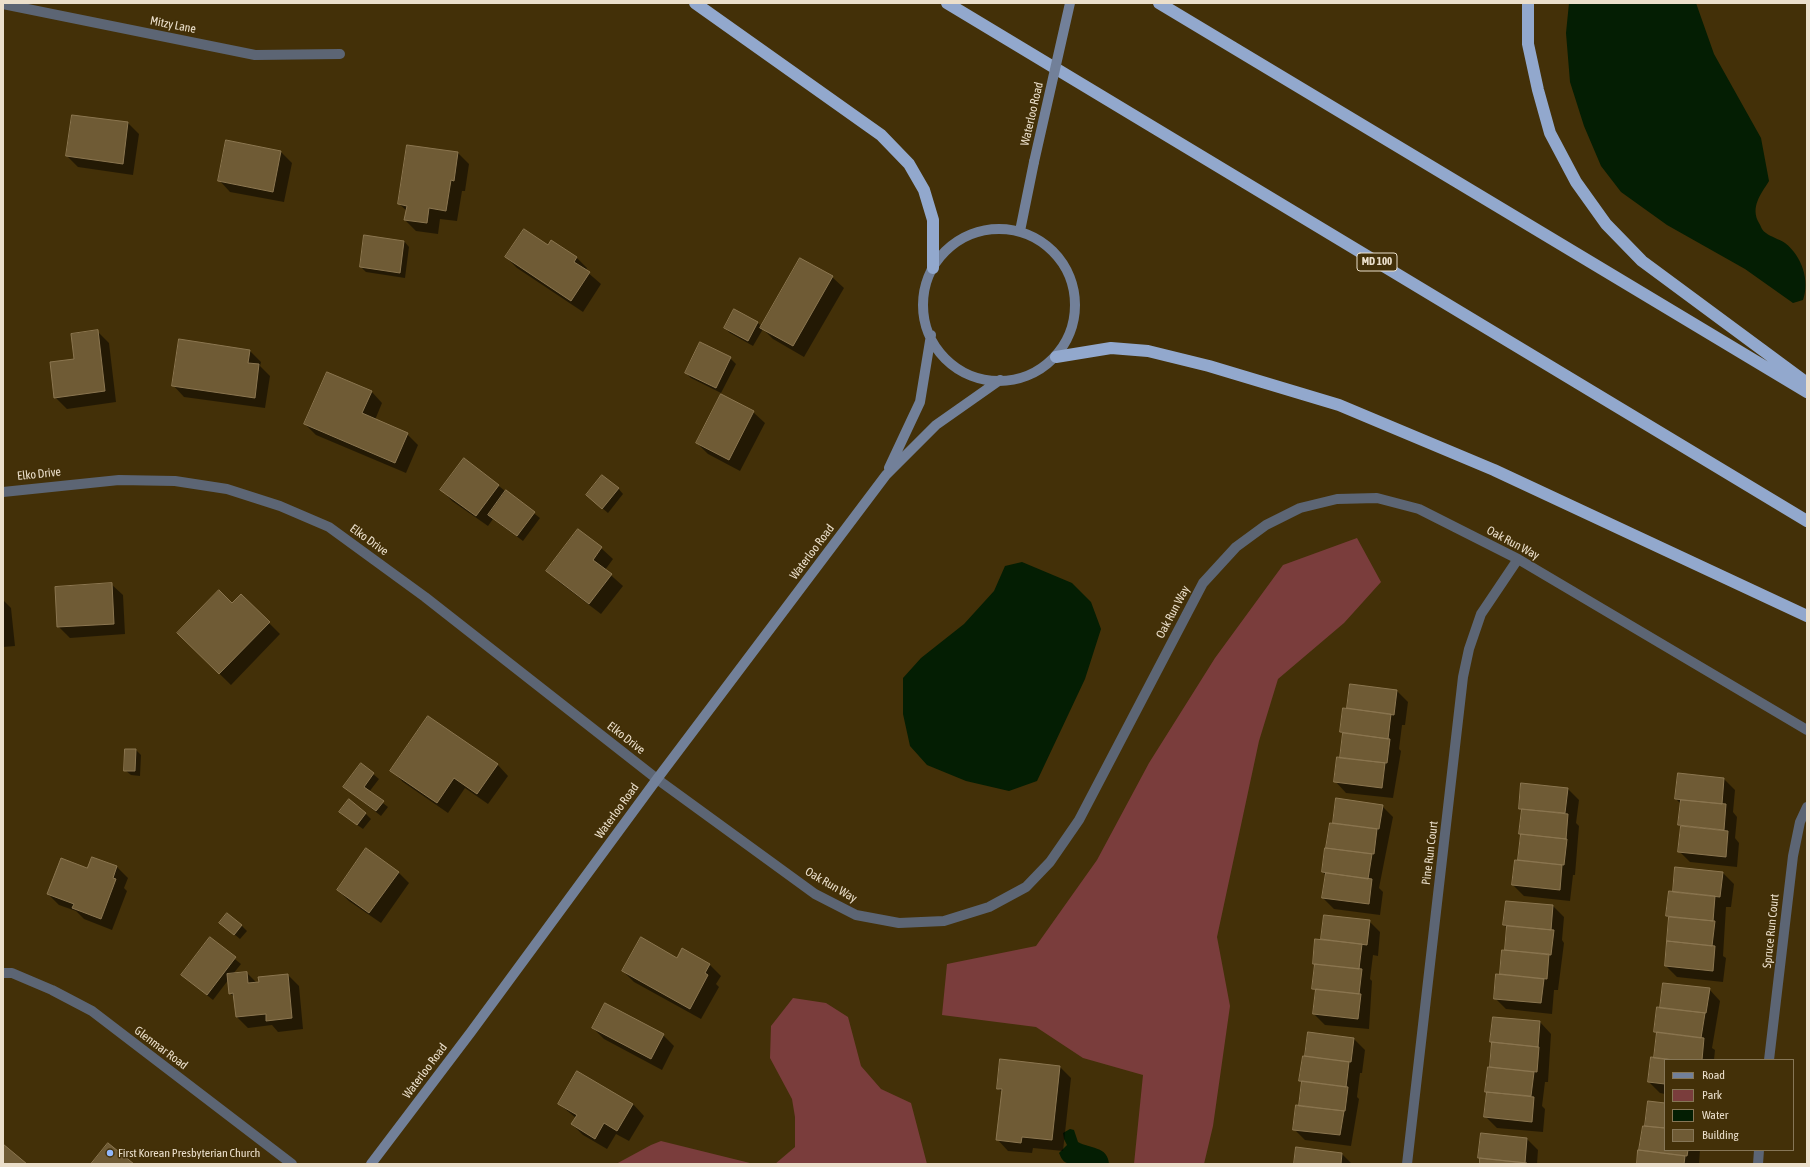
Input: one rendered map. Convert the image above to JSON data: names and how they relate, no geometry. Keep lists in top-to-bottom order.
{
  "streets": {
    "highway": ["MD 100"],
    "main road": ["Waterloo Road"],
    "street": [
      "Mitzy Lane",
      "Elko Drive",
      "Oak Run Way",
      "Pine Run Court",
      "Spruce Run Court",
      "Glenmar Road"
    ]
  },
  "crossings": [
    ["Waterloo Road", "Elko Drive"],
    ["Waterloo Road", "Oak Run Way"],
    ["Elko Drive", "Oak Run Way"],
    ["Oak Run Way", "Pine Run Court"]
  ],
  "places": ["First Korean Presbyterian Church"],
  "legend": [
    "Road",
    "Park",
    "Water",
    "Building"
  ]
}
